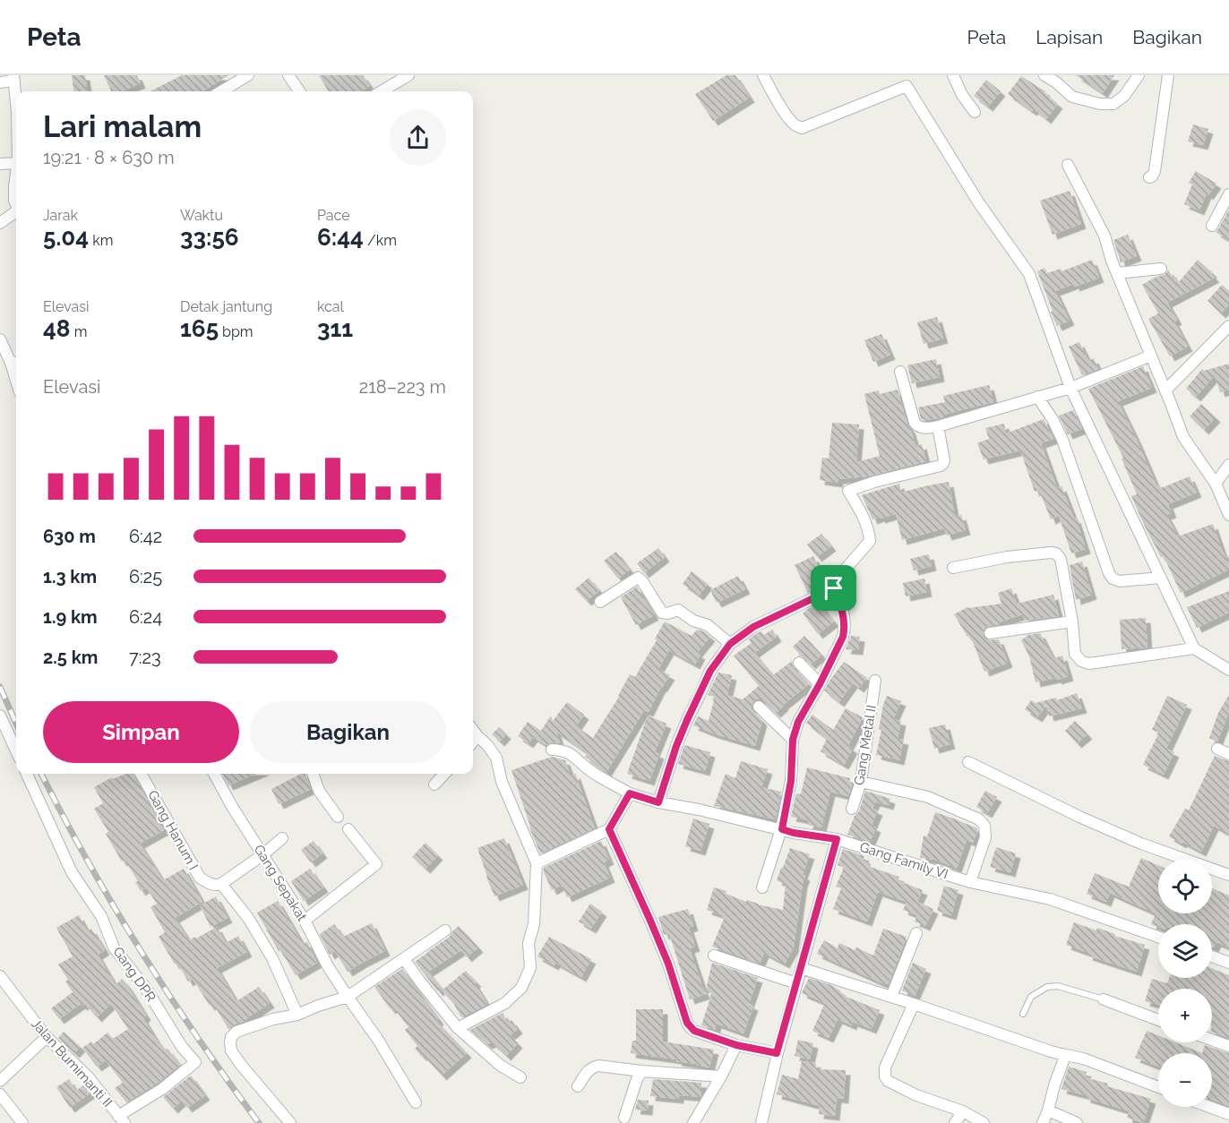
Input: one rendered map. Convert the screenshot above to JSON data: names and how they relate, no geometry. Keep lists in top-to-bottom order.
{
  "streets": {
    "street": [
      "Gang Metal II",
      "Gang Hanum I",
      "Gang Family VI",
      "Gang Sepakat",
      "Gang DPR",
      "Jalan Bumimanti II"
    ]
  },
  "crossings": [
    ["Gang DPR", "Jalan Bumimanti II"]
  ],
  "page": {
    "header": "Peta",
    "nav": ["Peta", "Lapisan", "Bagikan"],
    "heading": ["Lari malam", "19:21 · 8 × 630 m"],
    "stats": [
      ["Jarak", "5.04 km"],
      ["Waktu", "33:56"],
      ["Pace", "6:44 /km"],
      ["Elevasi", "48 m"],
      ["Detak jantung", "165 bpm"],
      ["kcal", "311"]
    ],
    "chart": ["Elevasi", "218–223 m"],
    "list": [
      {
        "name": "630 m",
        "note": "6:42"
      },
      {
        "name": "1.3 km",
        "note": "6:25"
      },
      {
        "name": "1.9 km",
        "note": "6:24"
      },
      {
        "name": "2.5 km",
        "note": "7:23"
      }
    ],
    "buttons": ["Simpan", "Bagikan"],
    "map_buttons": ["+", "−"]
  }
}
